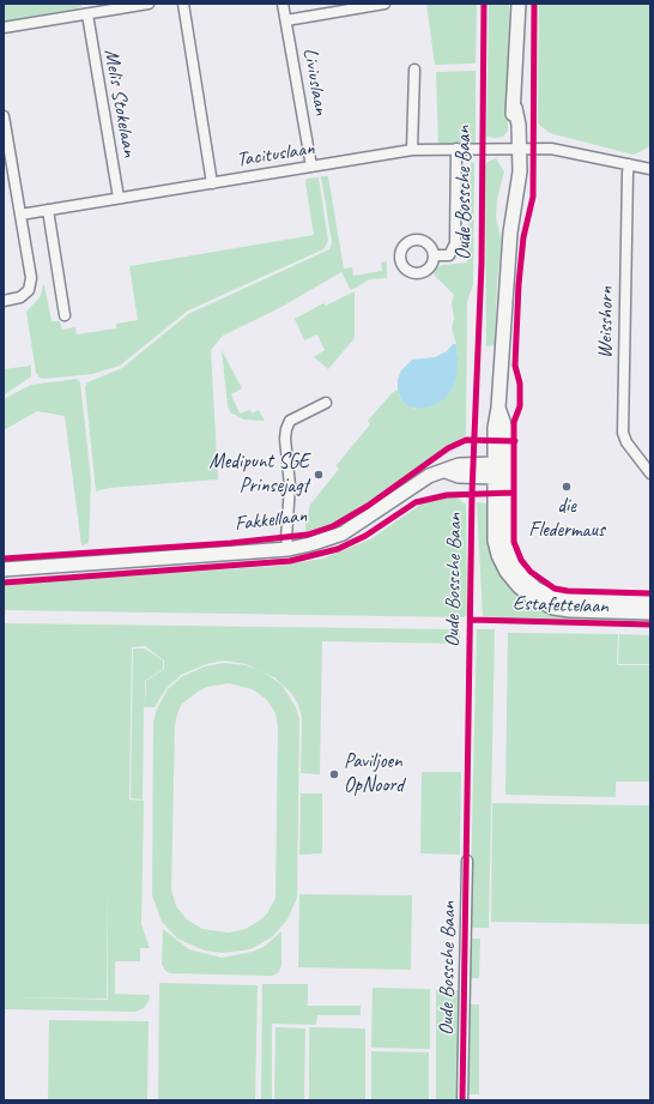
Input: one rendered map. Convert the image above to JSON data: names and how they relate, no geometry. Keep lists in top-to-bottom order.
{
  "streets": {
    "street": [
      "Liviuslaan",
      "Melis Stokelaan",
      "Tacituslaan",
      "Oude Bossche Baan",
      "Weisshorn",
      "Fakkellaan",
      "Estafettelaan"
    ]
  },
  "crossings": [
    ["Liviuslaan", "Tacituslaan"],
    ["Melis Stokelaan", "Tacituslaan"],
    ["Tacituslaan", "Weisshorn"],
    ["Fakkellaan", "Estafettelaan"]
  ],
  "places": ["Medipunt SGE Prinsejagt", "die Fledermaus", "Paviljoen OpNoord"]
}
